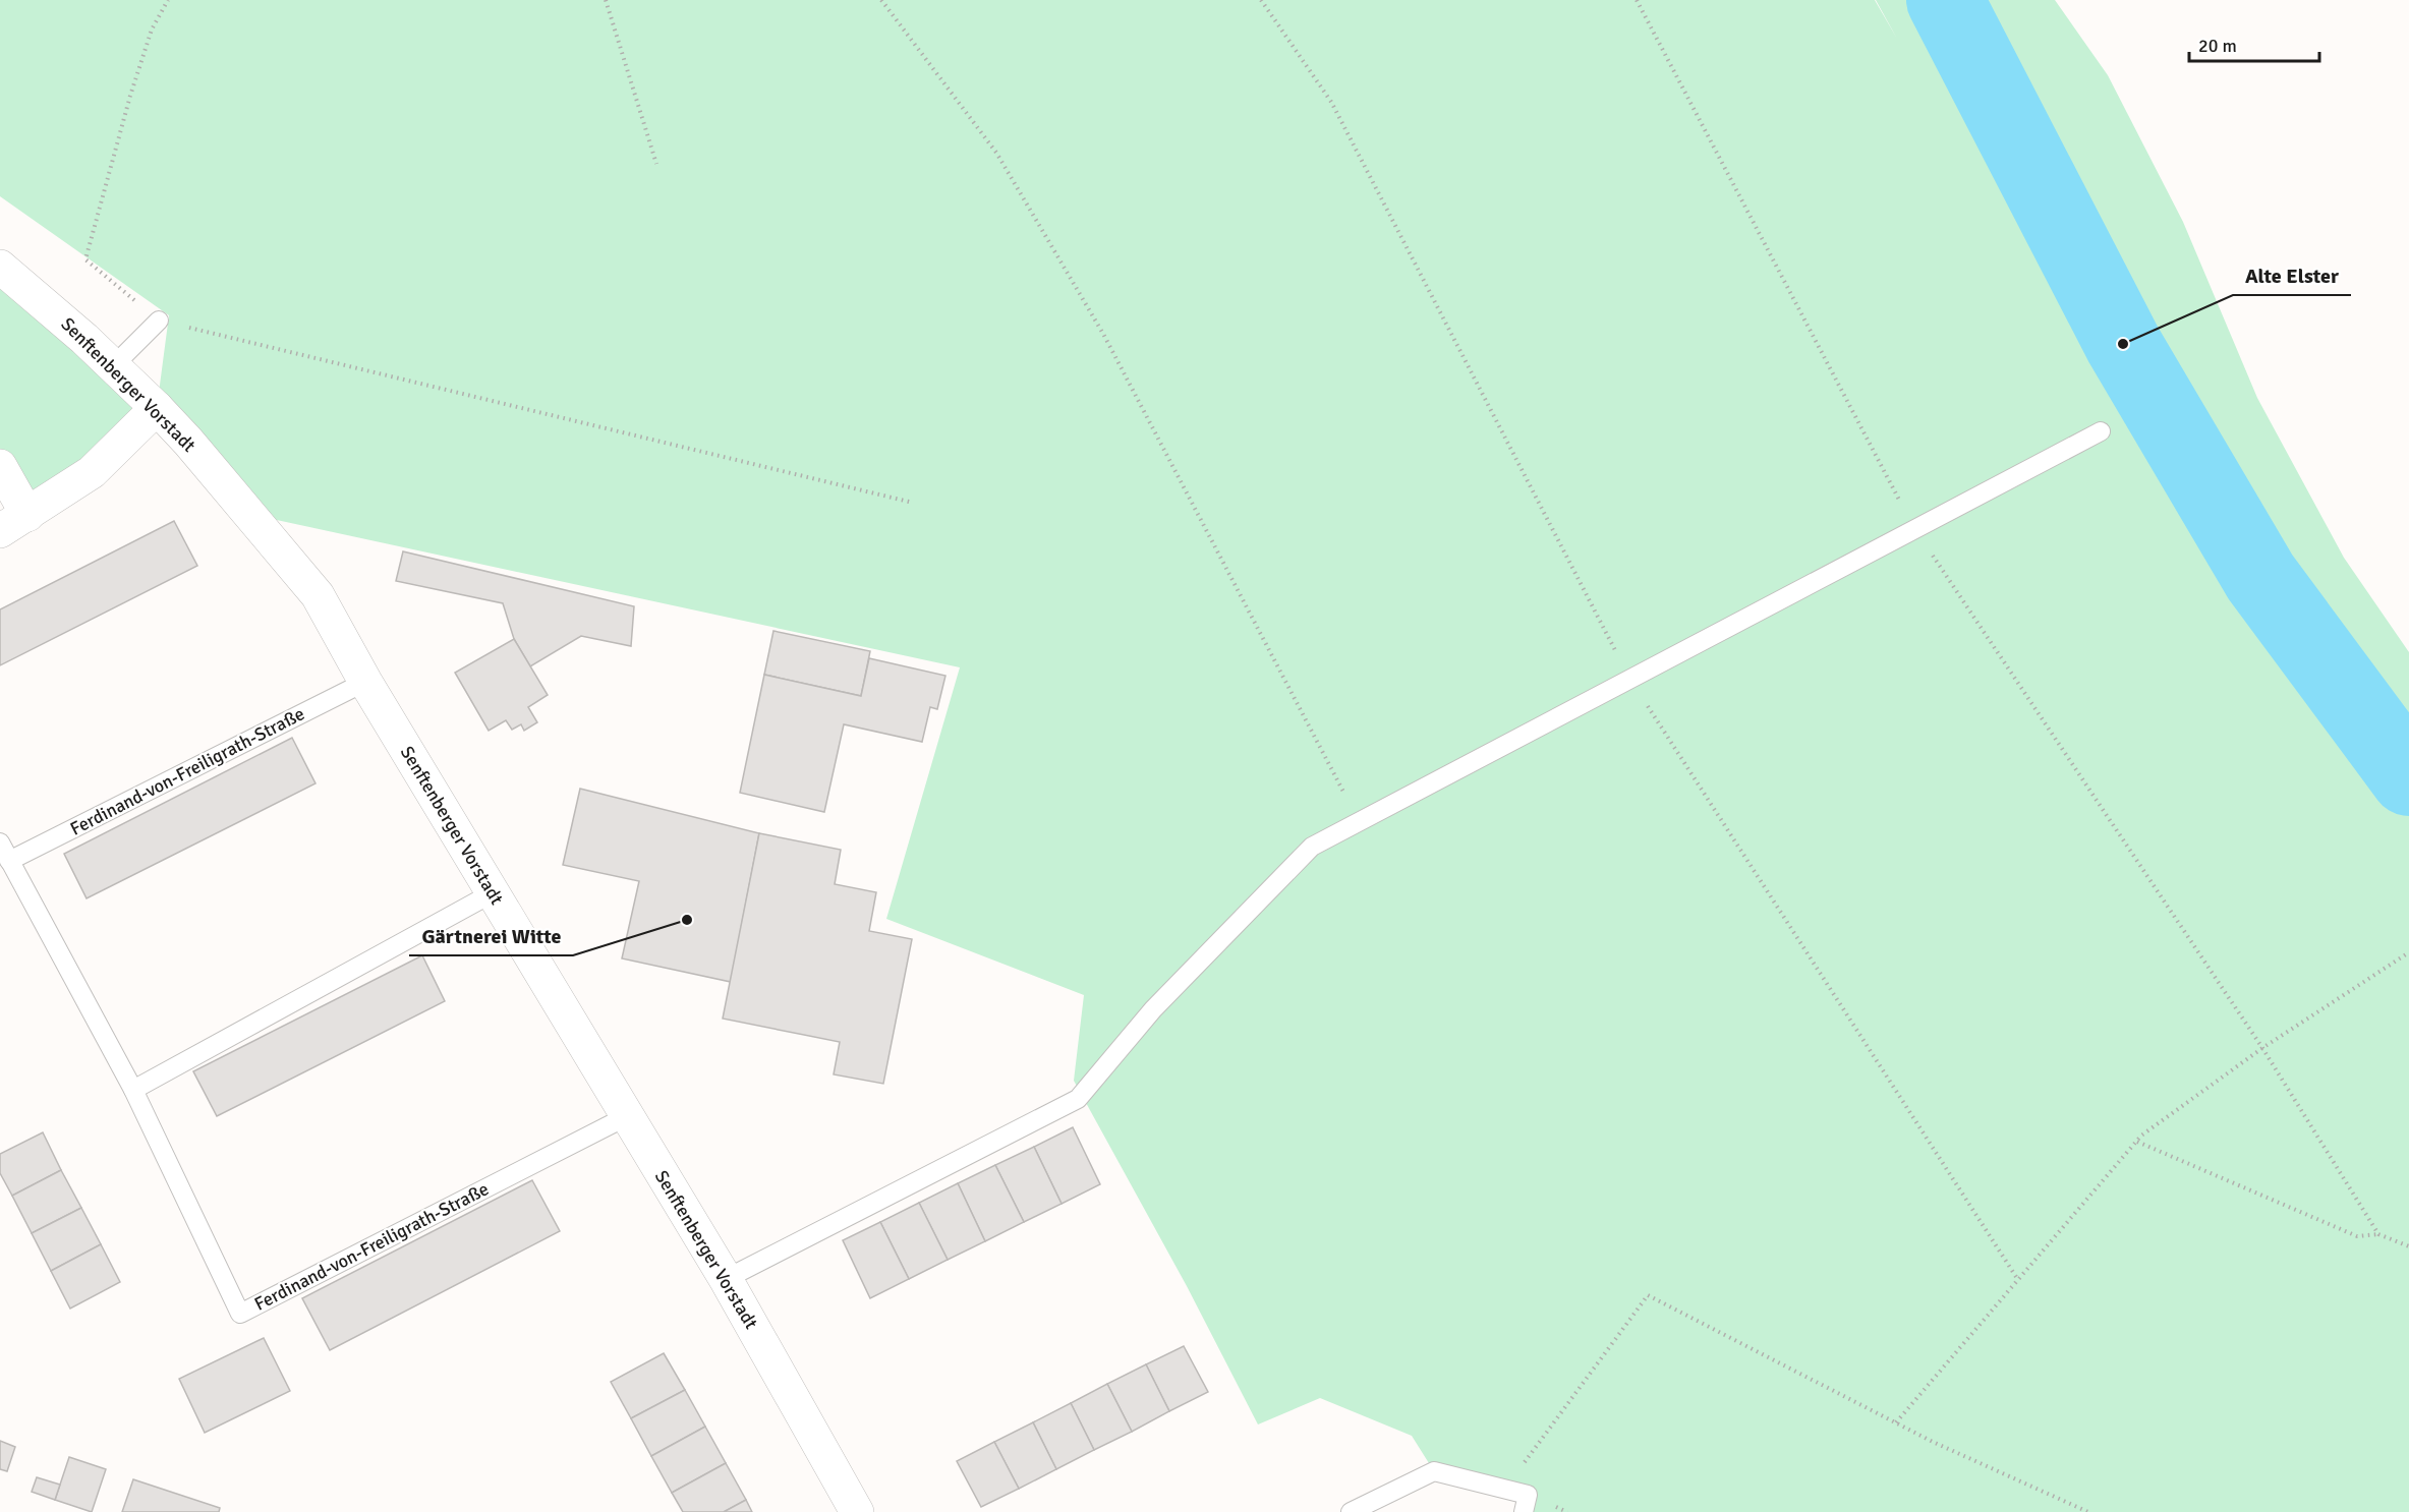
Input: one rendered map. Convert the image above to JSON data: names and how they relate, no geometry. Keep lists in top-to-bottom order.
{
  "streets": {
    "street": ["Senftenberger Vorstadt"],
    "lane": ["Ferdinand-von-Freiligrath-Straße"]
  },
  "crossings": [
    ["Senftenberger Vorstadt", "Ferdinand-von-Freiligrath-Straße"]
  ],
  "places": ["Alte Elster", "Gärtnerei Witte"],
  "scale_bar": "20 m"
}
